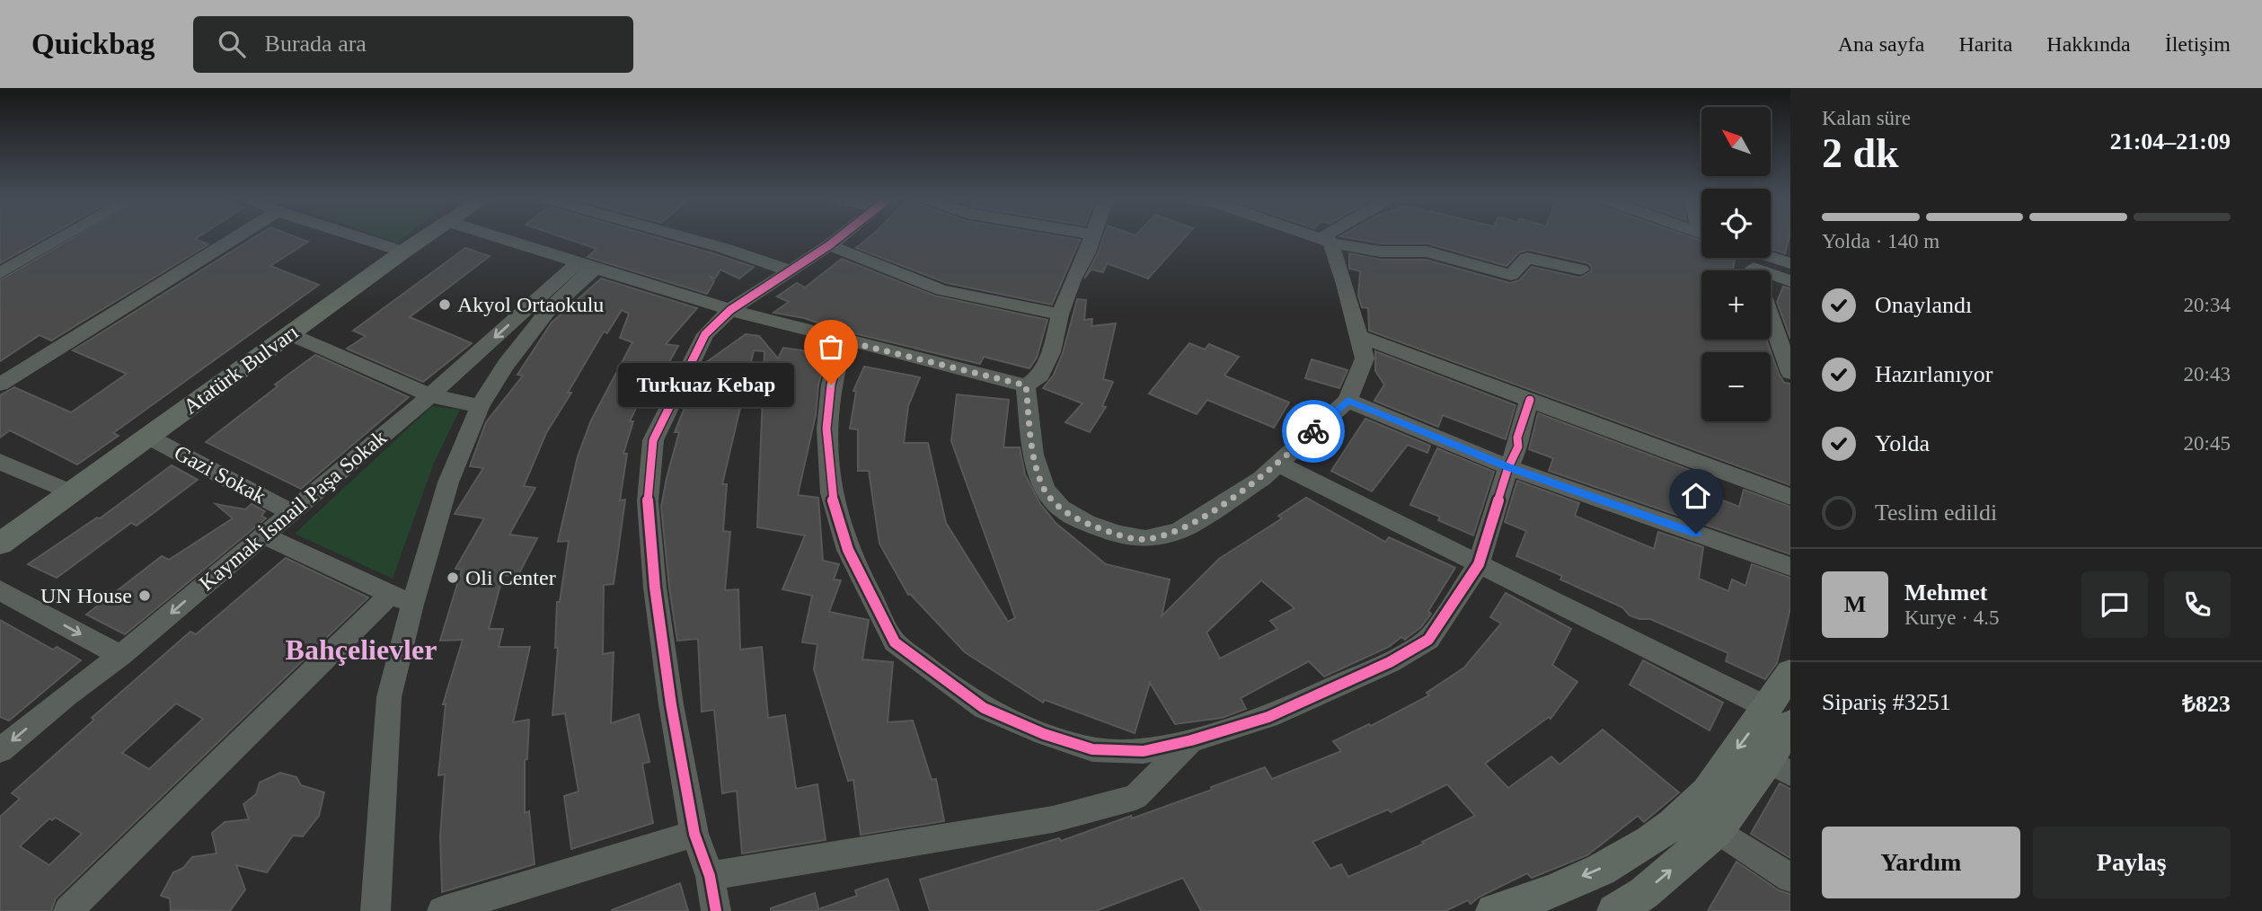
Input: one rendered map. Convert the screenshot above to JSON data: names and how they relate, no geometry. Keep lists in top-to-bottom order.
{
  "streets": {
    "main road": ["Atatürk Bulvarı"],
    "street": ["Gazi Sokak", "Kaymak İsmail Paşa Sokak"]
  },
  "crossings": [
    ["Atatürk Bulvarı", "Gazi Sokak"],
    ["Gazi Sokak", "Kaymak İsmail Paşa Sokak"]
  ],
  "districts": ["Bahçelievler"],
  "places": [
    "Akyol Ortaokulu",
    "Turkuaz Kebap",
    "Oli Center",
    "UN House"
  ],
  "north": "top left",
  "page": {
    "header": "Quickbag",
    "search": "Burada ara",
    "nav": [
      "Ana sayfa",
      "Harita",
      "Hakkında",
      "İletişim"
    ],
    "heading": ["2 dk", "Kalan süre", "21:04–21:09"],
    "panel": [
      "Mehmet",
      "Kurye · 4.5",
      "Sipariş #3251",
      "₺823"
    ],
    "map_buttons": ["+", "−"],
    "bar": "Yolda · 140 m",
    "list": [
      ["Onaylandı", "20:34"],
      ["Hazırlanıyor", "20:43"],
      ["Yolda", "20:45"],
      "Teslim edildi"
    ],
    "bubble": "Turkuaz Kebap",
    "round": "M",
    "buttons": ["Yardım", "Paylaş"]
  }
}
